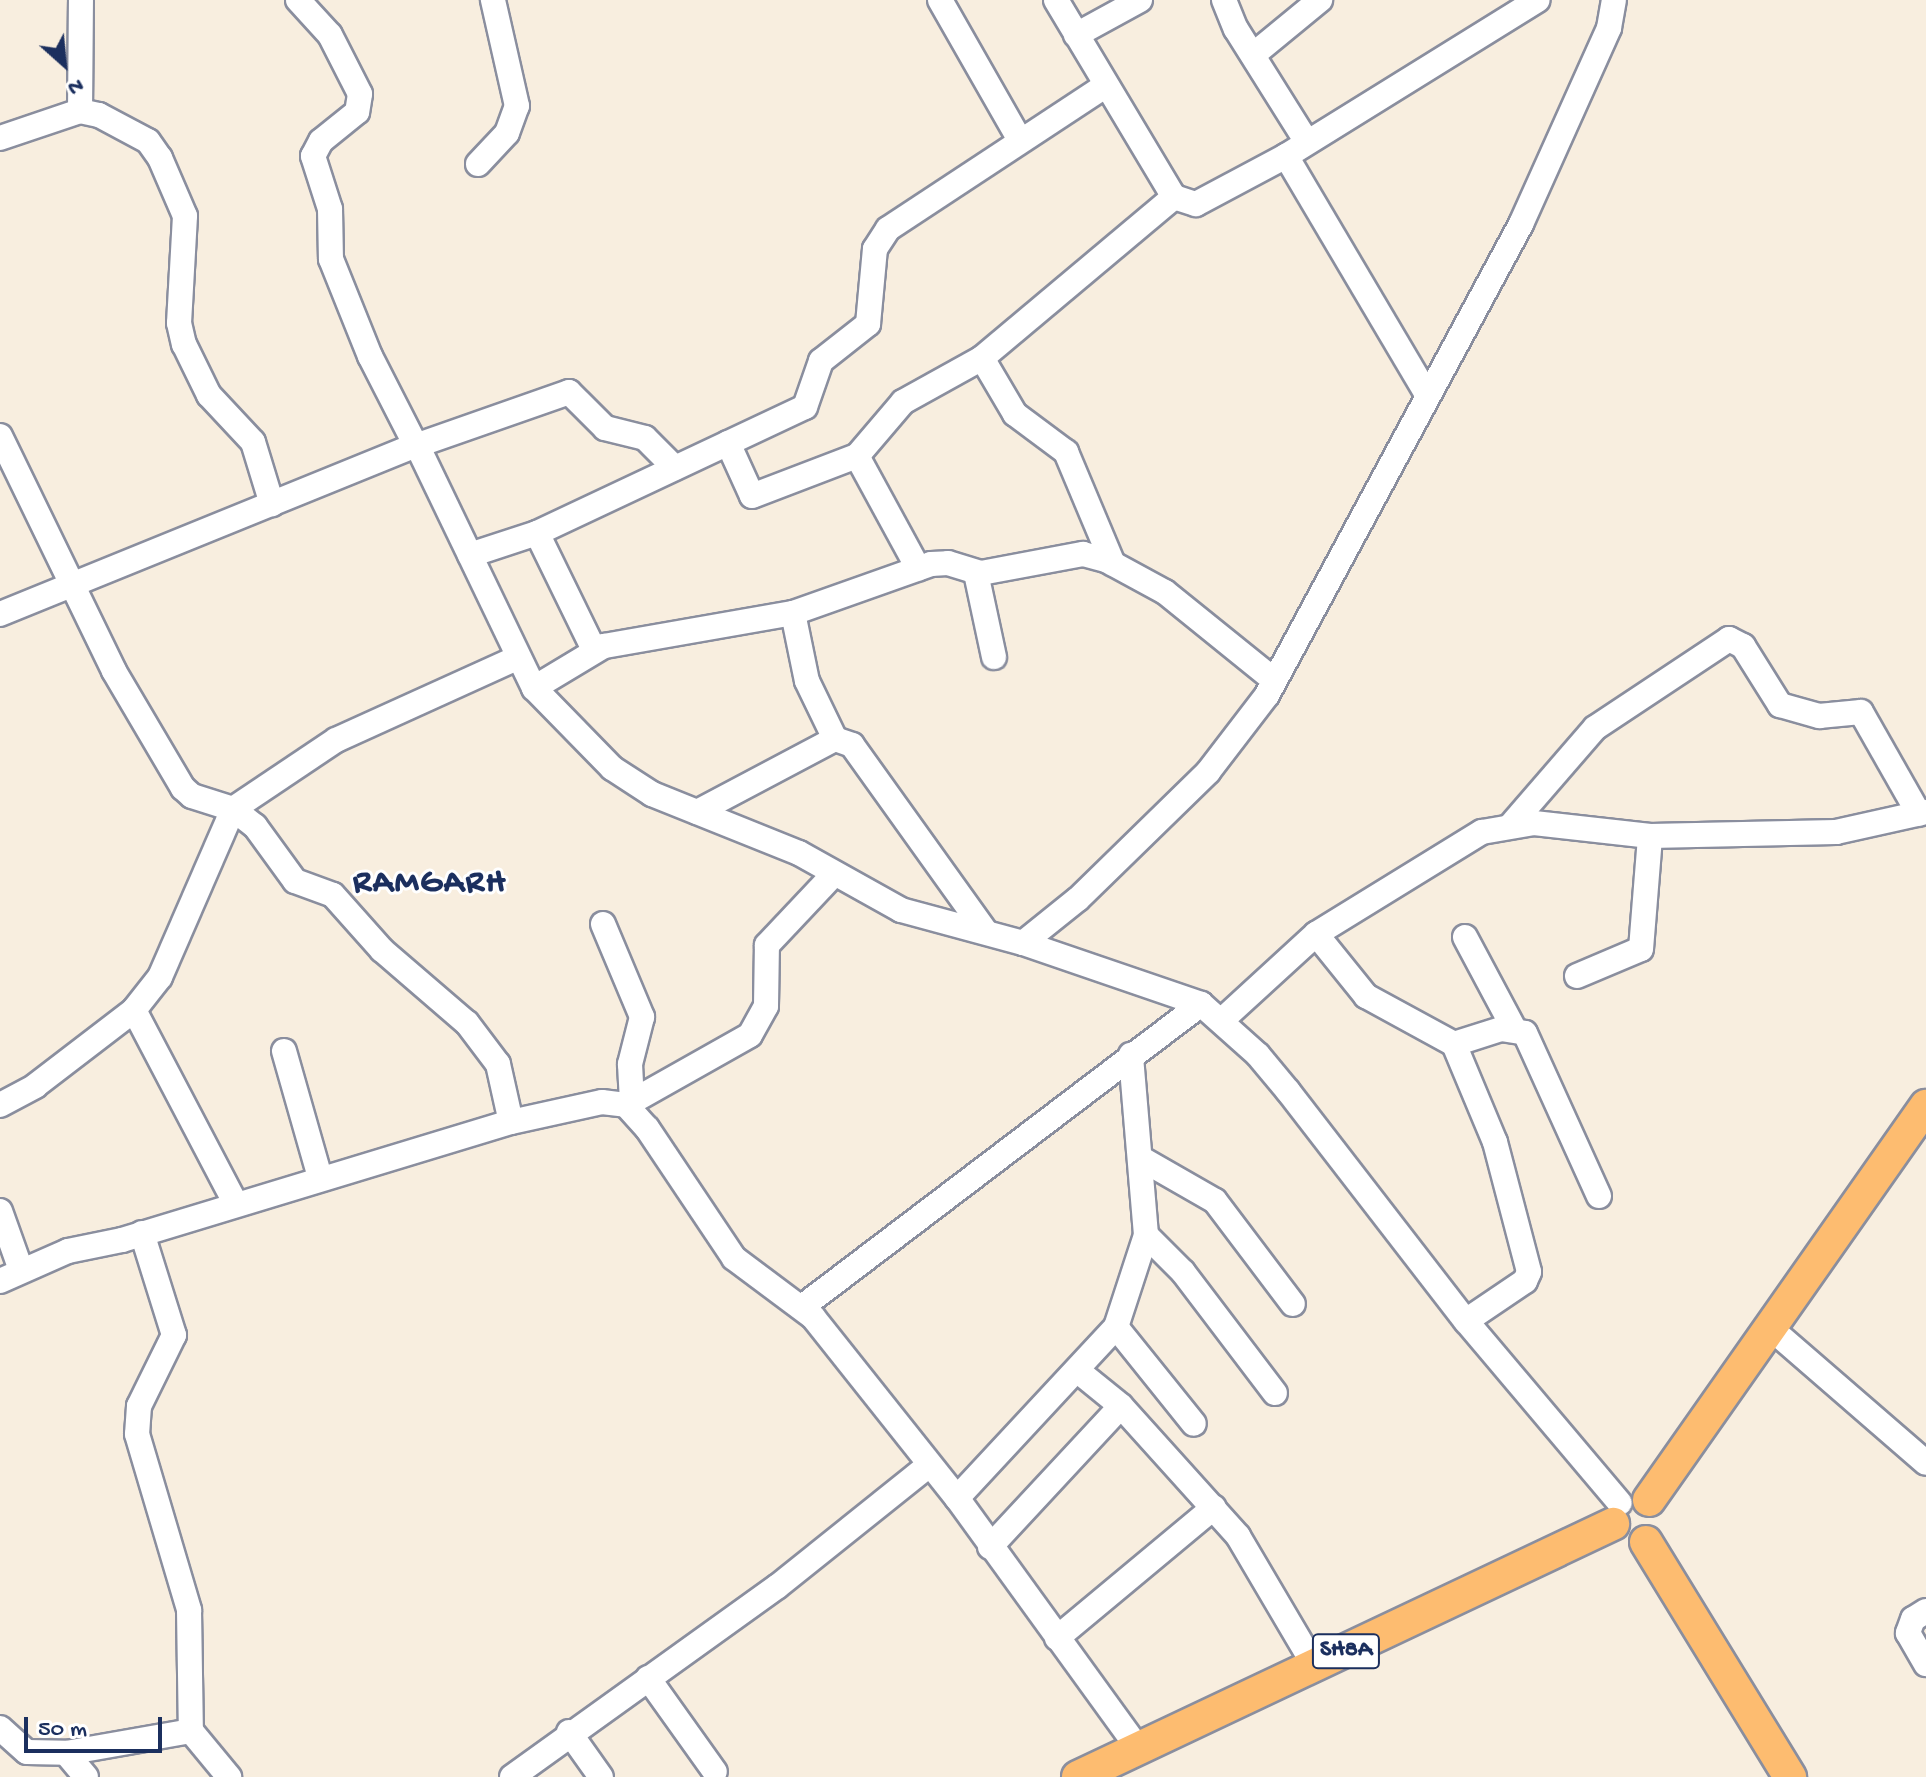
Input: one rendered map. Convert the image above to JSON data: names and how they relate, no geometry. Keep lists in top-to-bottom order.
{
  "streets": {
    "main road": ["SH8A"]
  },
  "districts": ["RAMGARH"],
  "scale_bar": "50 m",
  "north": "bottom right"
}
